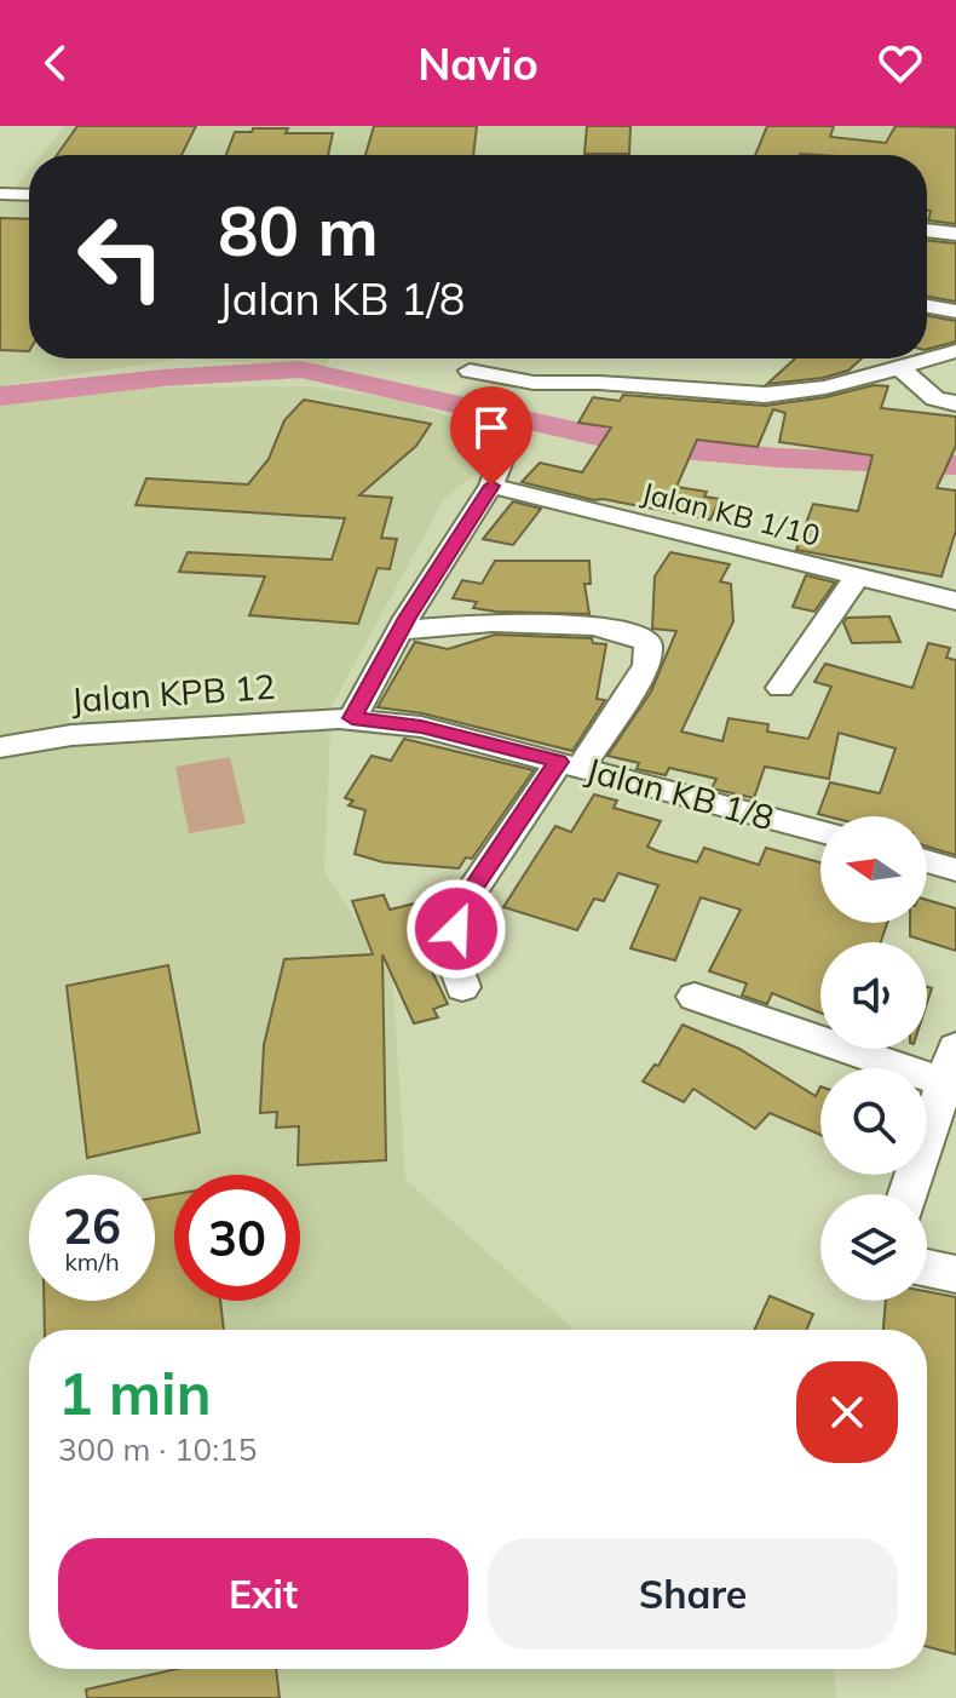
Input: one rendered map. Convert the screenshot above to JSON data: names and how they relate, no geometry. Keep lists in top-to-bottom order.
{
  "streets": {
    "street": ["Jalan KB 1/10", "Jalan KPB 12", "Jalan KB 1/8"]
  },
  "crossings": [
    ["Jalan KPB 12", "Jalan KB 1/8"]
  ],
  "north": "left",
  "page": {
    "header": "Navio",
    "turn": ["80 m", "Jalan KB 1/8"],
    "speed": "26 km/h",
    "limit": "30",
    "heading": ["1 min", "300 m · 10:15"],
    "buttons": ["Exit", "Share"]
  }
}
